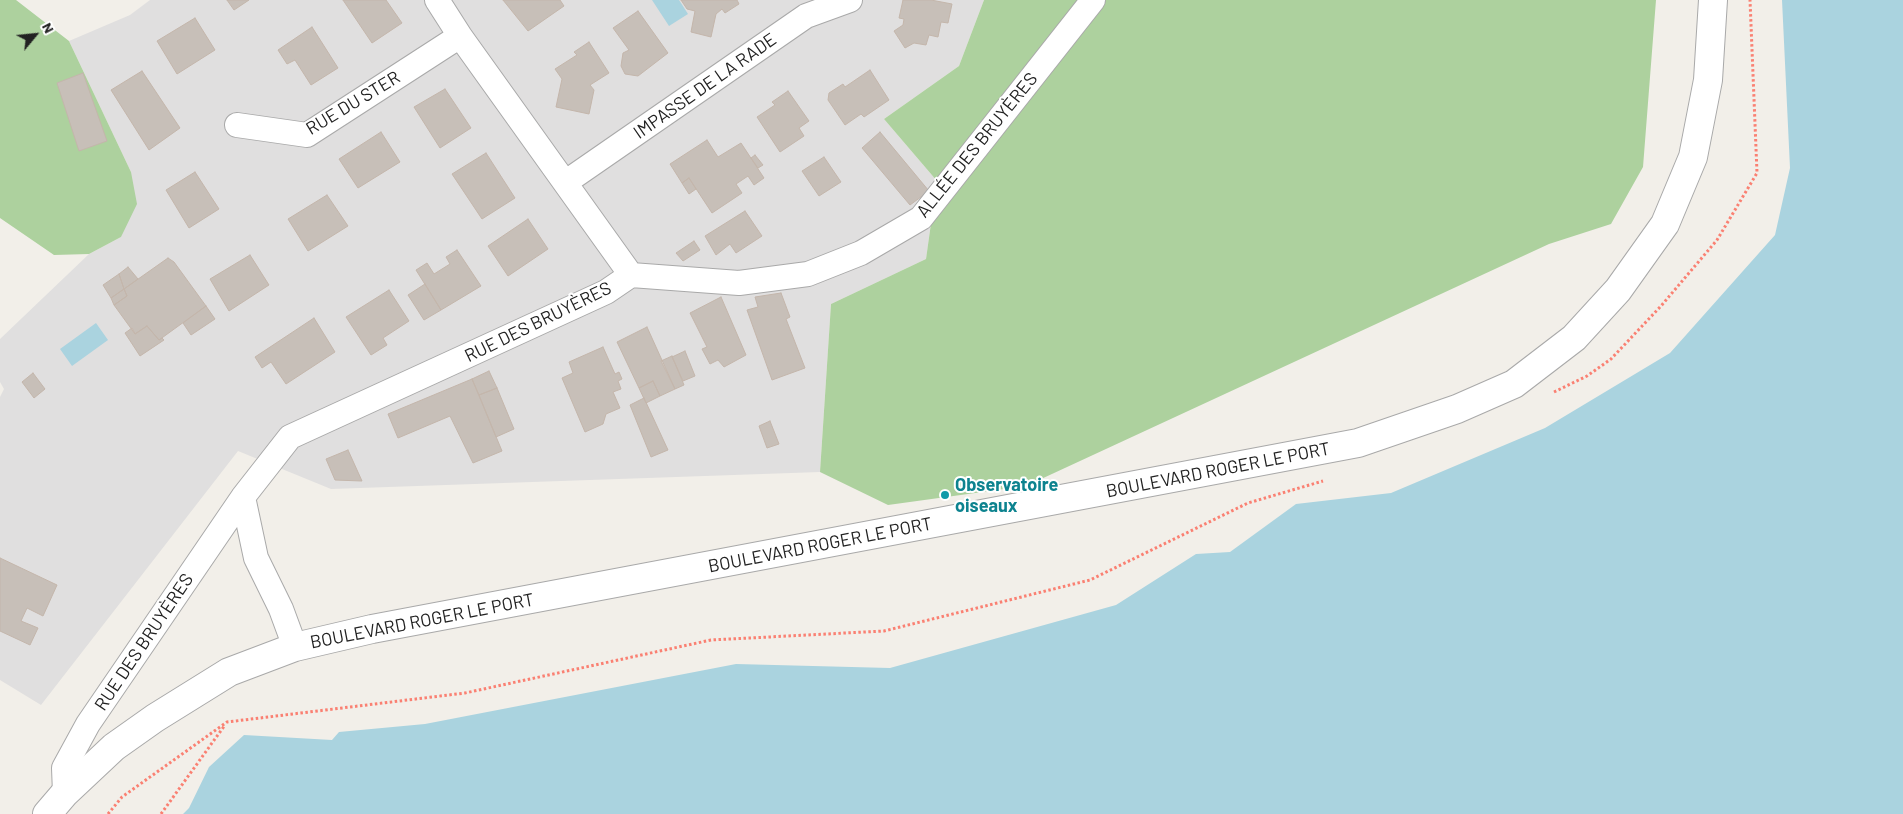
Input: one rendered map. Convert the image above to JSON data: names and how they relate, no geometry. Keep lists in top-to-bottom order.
{
  "streets": {
    "street": [
      "IMPASSE DE LA RADE",
      "RUE DU STER",
      "ALLÉE DES BRUYÈRES",
      "RUE DES BRUYÈRES",
      "BOULEVARD ROGER LE PORT"
    ]
  },
  "crossings": [
    ["IMPASSE DE LA RADE", "RUE DES BRUYÈRES"],
    ["RUE DU STER", "RUE DES BRUYÈRES"],
    ["ALLÉE DES BRUYÈRES", "RUE DES BRUYÈRES"],
    ["RUE DES BRUYÈRES", "BOULEVARD ROGER LE PORT"]
  ],
  "places": ["Observatoire oiseaux"],
  "north": "top right"
}
